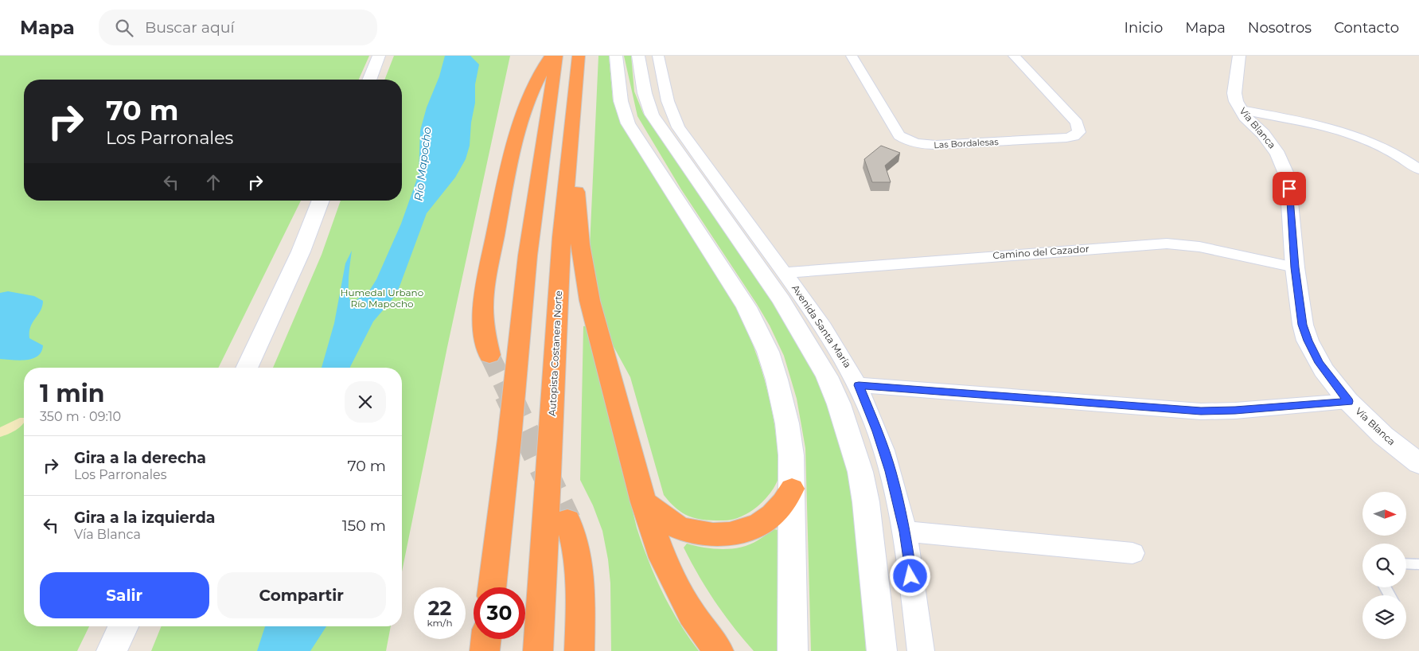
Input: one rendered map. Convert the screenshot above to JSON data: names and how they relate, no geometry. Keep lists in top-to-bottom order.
{
  "streets": {
    "highway": ["Autopista Costanera Norte"],
    "main road": ["Vía Blanca", "Avenida Santa María"],
    "street": ["Las Bordalesas", "Camino del Cazador"]
  },
  "crossings": [
    ["Vía Blanca", "Camino del Cazador"],
    ["Camino del Cazador", "Avenida Santa María"]
  ],
  "water": ["Río Mapocho"],
  "parks": ["Humedal Urbano Río Mapocho"],
  "north": "right",
  "page": {
    "header": "Mapa",
    "search": "Buscar aquí",
    "nav": [
      "Inicio",
      "Mapa",
      "Nosotros",
      "Contacto"
    ],
    "turn": ["70 m", "Los Parronales"],
    "heading": ["1 min", "350 m · 09:10"],
    "list": [
      {
        "name": "Gira a la derecha",
        "note": "Los Parronales",
        "value": "70 m"
      },
      {
        "name": "Gira a la izquierda",
        "note": "Vía Blanca",
        "value": "150 m"
      }
    ],
    "buttons": ["Salir", "Compartir"],
    "speed": "22 km/h",
    "limit": "30"
  }
}
